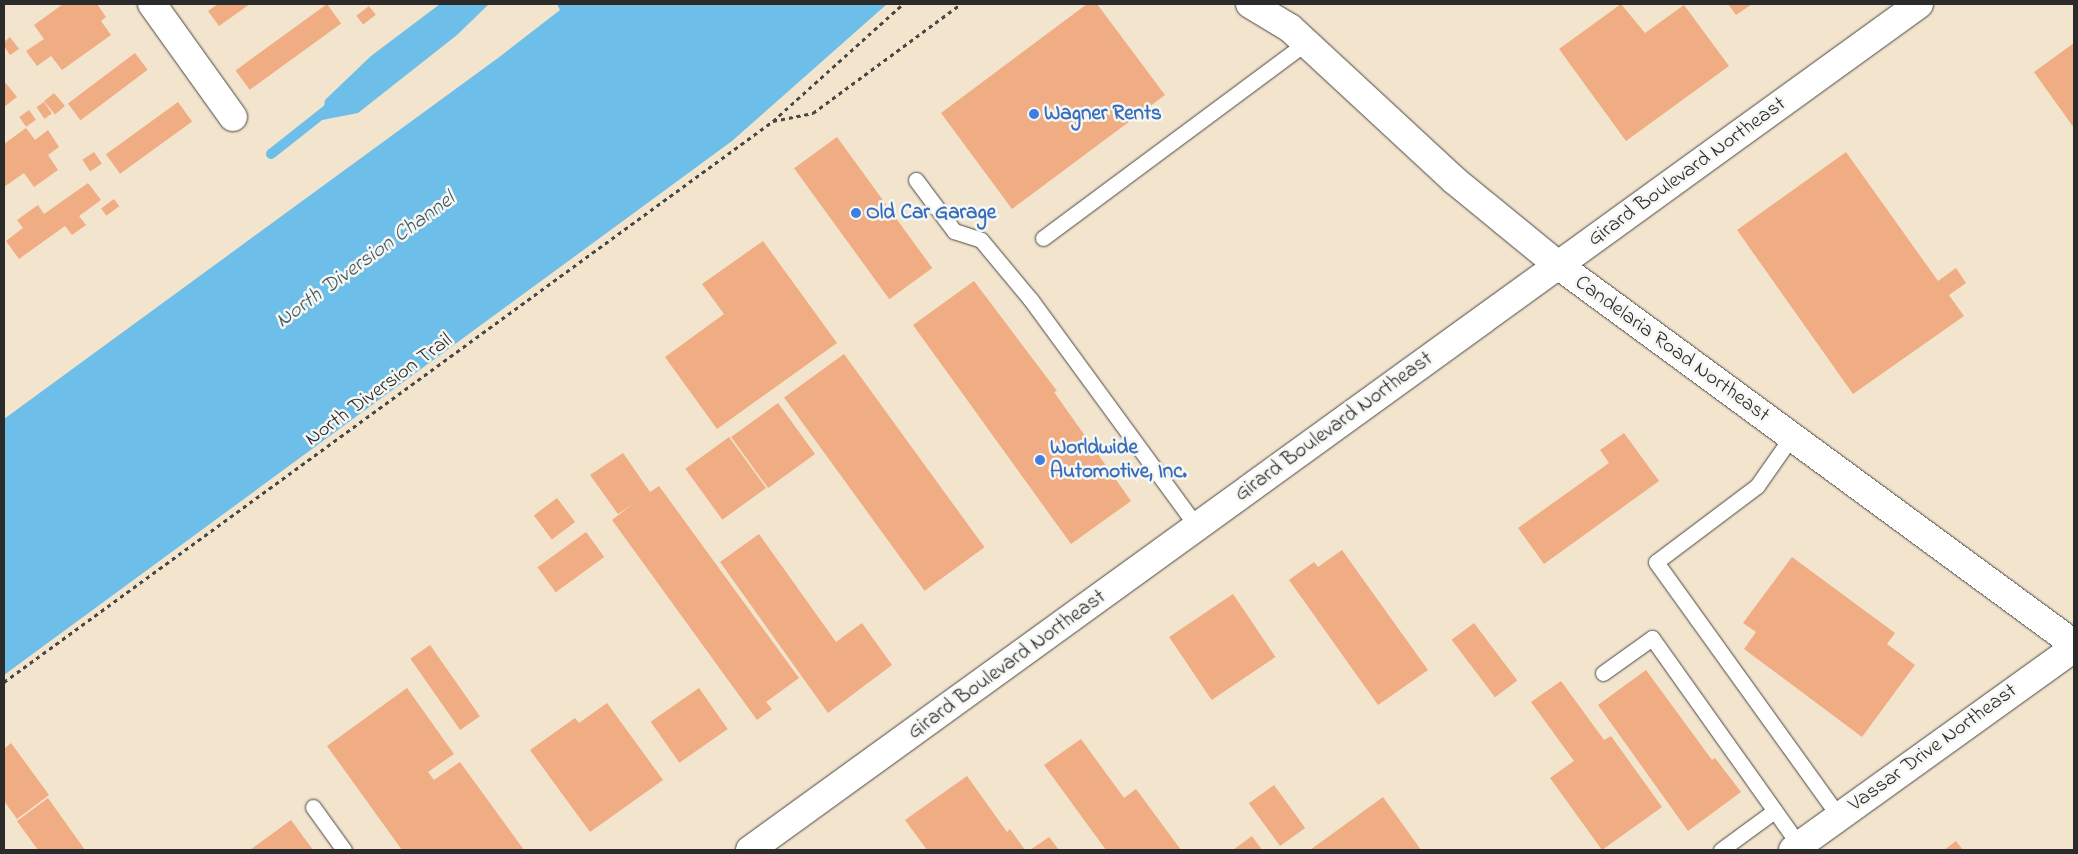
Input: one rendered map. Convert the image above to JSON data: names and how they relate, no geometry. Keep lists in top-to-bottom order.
{
  "streets": {
    "street": ["Girard Boulevard Northeast", "Candelaria Road Northeast", "Vassar Drive Northeast"],
    "path": ["North Diversion Trail"]
  },
  "crossings": [
    ["Girard Boulevard Northeast", "Candelaria Road Northeast"]
  ],
  "water": ["North Diversion Channel"],
  "places": ["Wagner Rents", "Old Car Garage", "Worldwide Automotive, Inc."]
}
